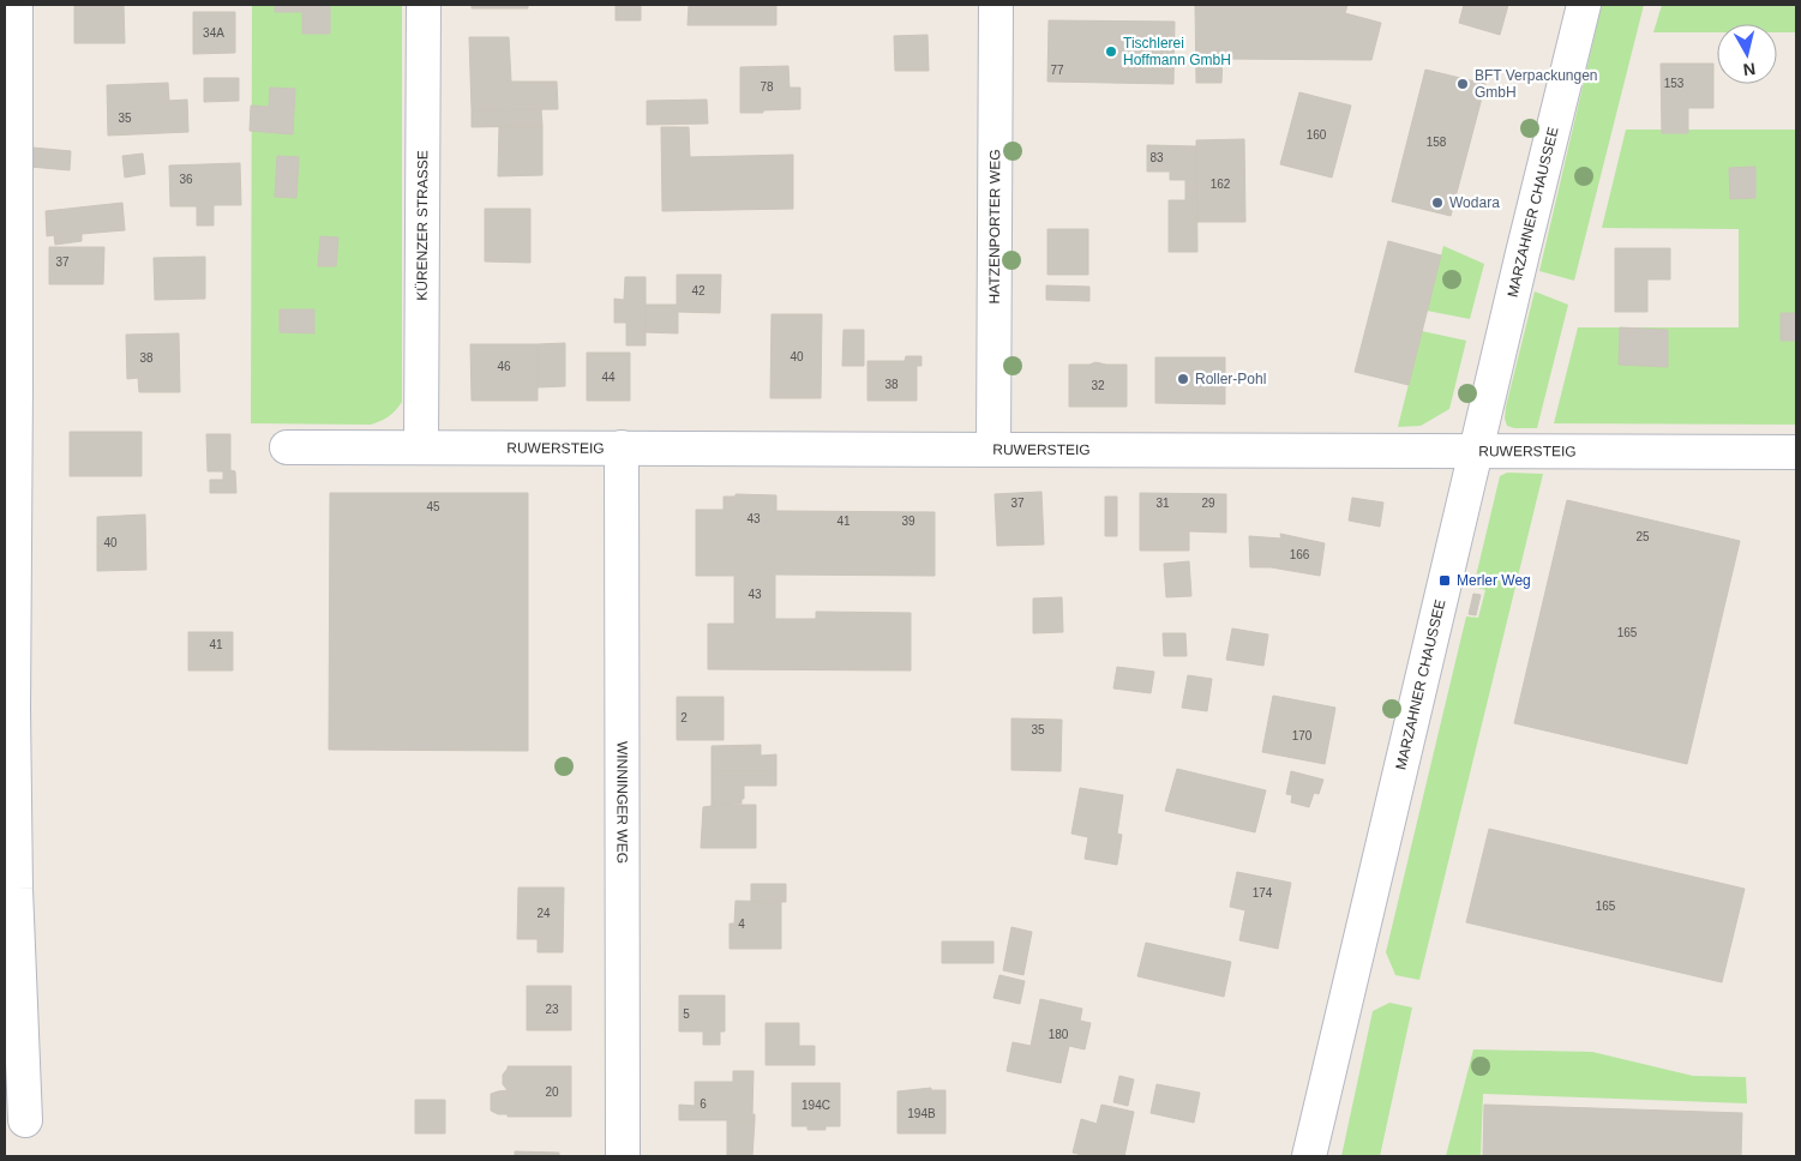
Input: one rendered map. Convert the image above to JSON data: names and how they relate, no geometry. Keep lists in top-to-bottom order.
{
  "streets": {
    "street": [
      "MARZAHNER CHAUSSEE",
      "KÜRENZER STRASSE",
      "HATZENPORTER WEG",
      "RUWERSTEIG",
      "WINNINGER WEG"
    ]
  },
  "crossings": [
    ["MARZAHNER CHAUSSEE", "RUWERSTEIG"],
    ["KÜRENZER STRASSE", "RUWERSTEIG"],
    ["HATZENPORTER WEG", "RUWERSTEIG"],
    ["RUWERSTEIG", "WINNINGER WEG"]
  ],
  "places": {
    "other": [
      "Tischlerei Hoffmann GmbH",
      "BFT Verpackungen GmbH",
      "Wodara",
      "Roller-Pohl"
    ],
    "transit": ["Merler Weg"]
  },
  "house_numbers": [
    "34A",
    "77",
    "153",
    "78",
    "35",
    "160",
    "158",
    "83",
    "36",
    "162",
    "37",
    "42",
    "40",
    "38",
    "46",
    "44",
    "38",
    "32",
    "37",
    "31",
    "29",
    "45",
    "43",
    "41",
    "39",
    "25",
    "40",
    "166",
    "43",
    "165",
    "41",
    "2",
    "35",
    "170",
    "174",
    "165",
    "24",
    "4",
    "23",
    "5",
    "180",
    "20",
    "6",
    "194C",
    "194B"
  ],
  "north": "bottom"
}
